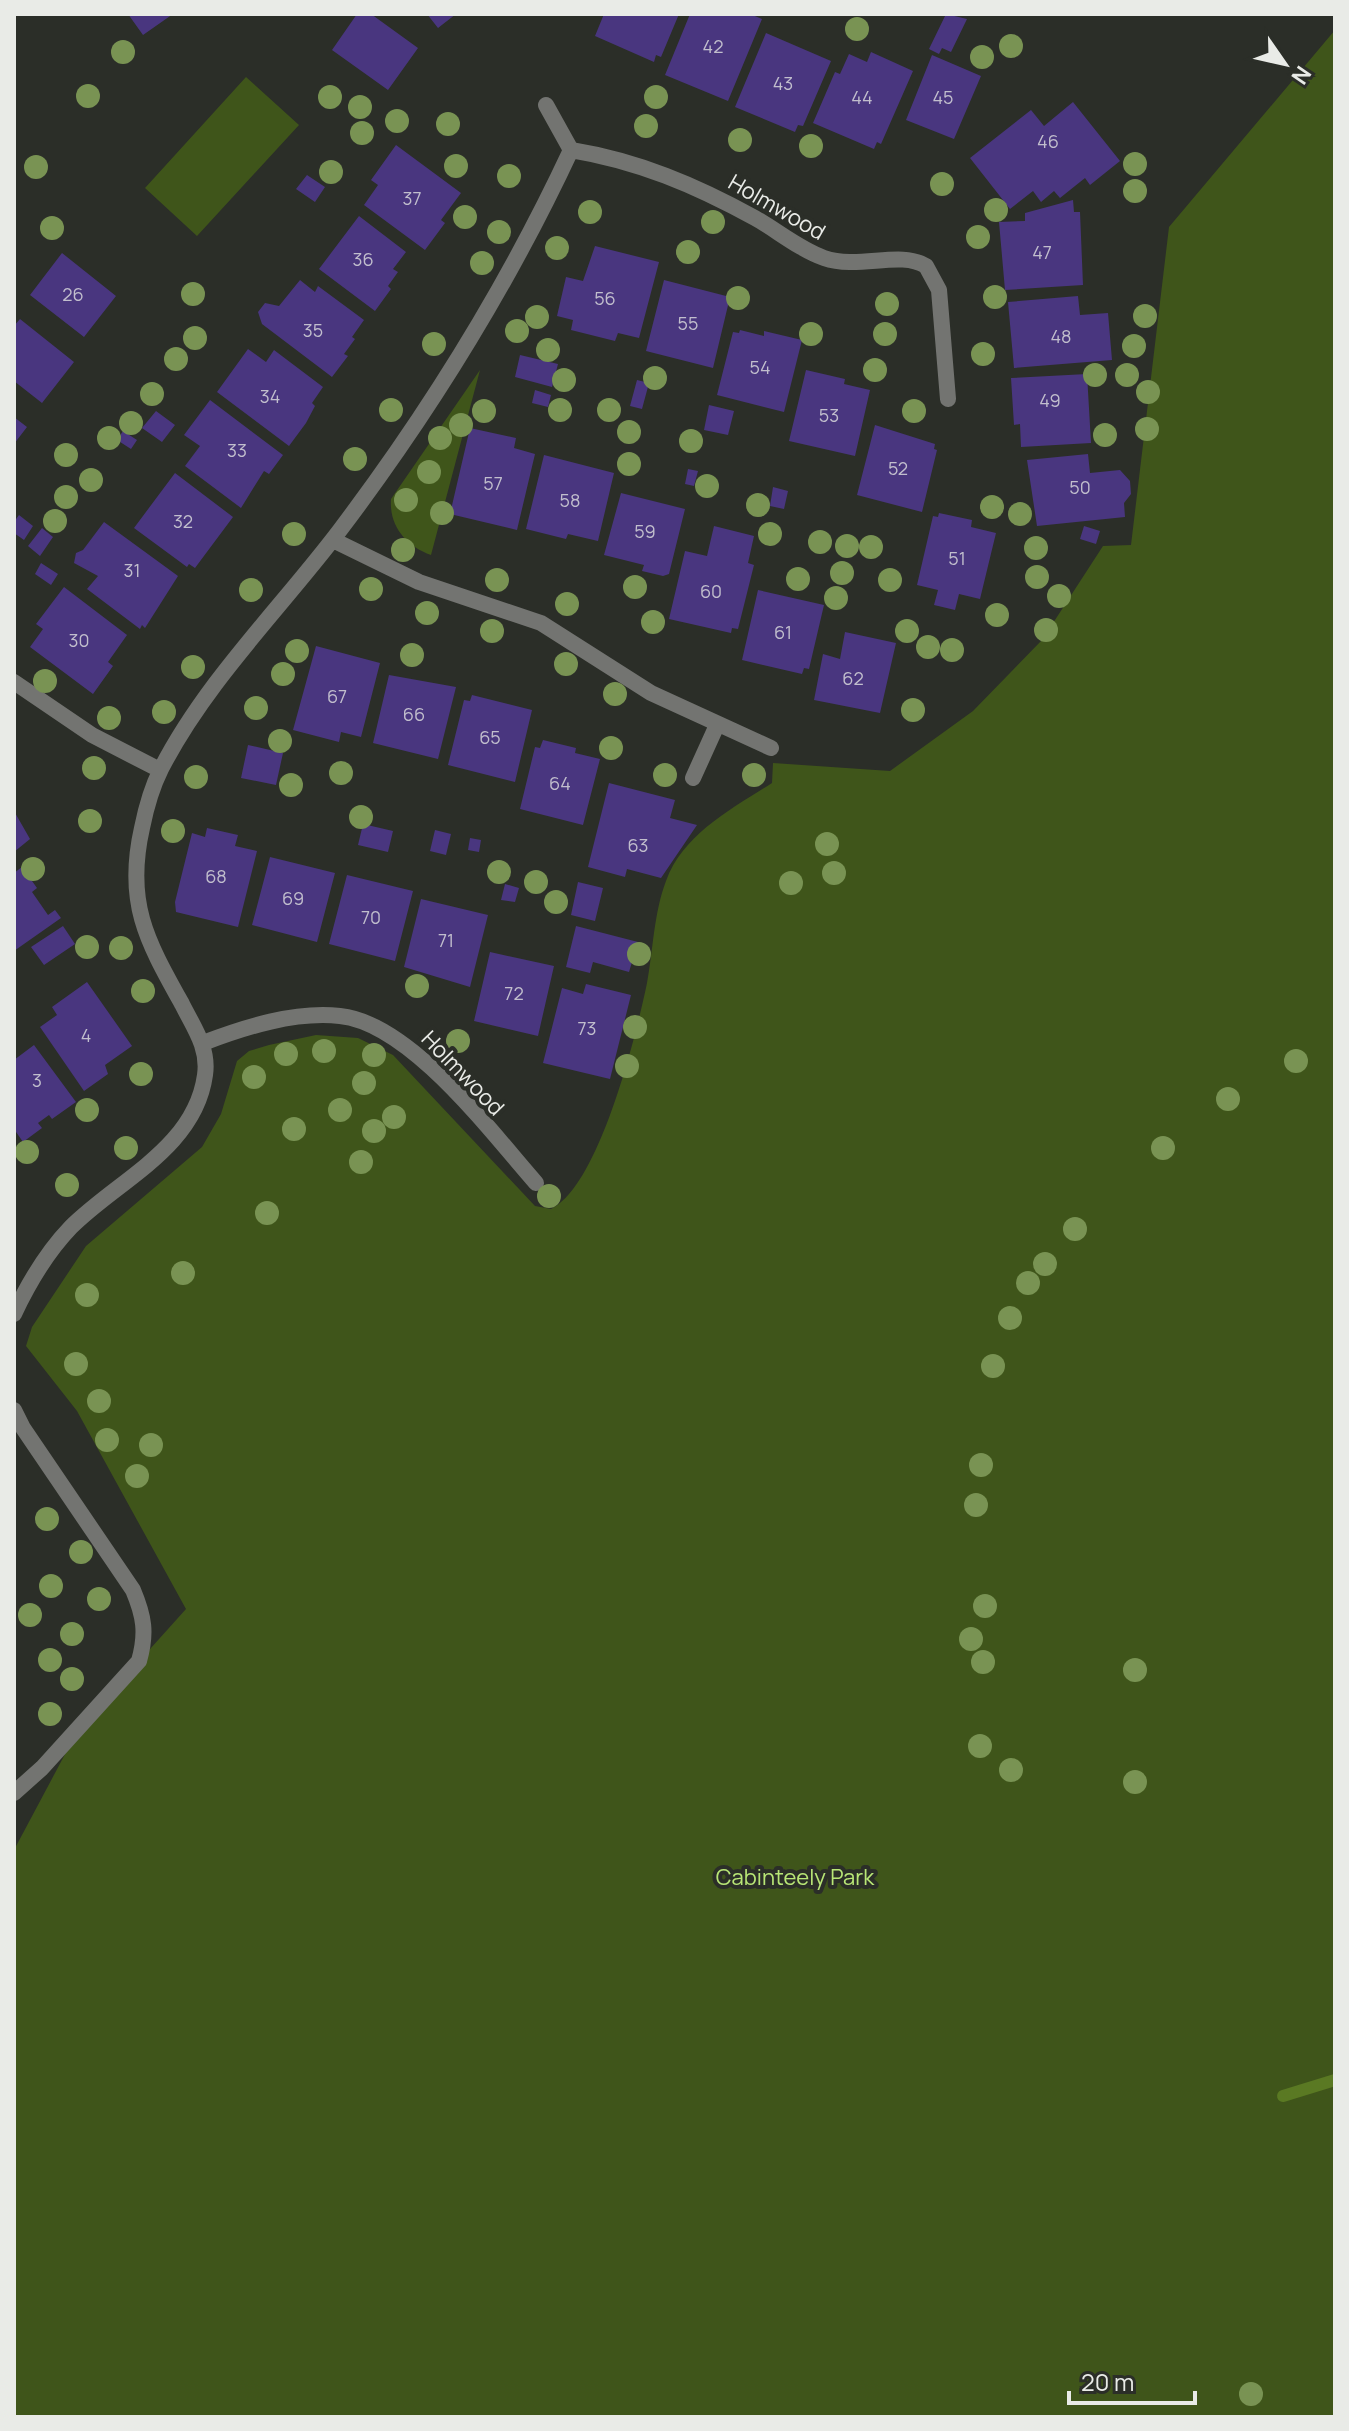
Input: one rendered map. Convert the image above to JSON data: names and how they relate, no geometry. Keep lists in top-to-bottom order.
{
  "streets": {
    "street": ["Holmwood"]
  },
  "parks": ["Cabinteely Park"],
  "house_numbers": [
    "42",
    "43",
    "44",
    "45",
    "46",
    "37",
    "47",
    "36",
    "26",
    "56",
    "55",
    "35",
    "48",
    "54",
    "34",
    "49",
    "53",
    "33",
    "52",
    "57",
    "50",
    "58",
    "32",
    "59",
    "51",
    "31",
    "60",
    "61",
    "30",
    "62",
    "67",
    "66",
    "65",
    "64",
    "63",
    "68",
    "69",
    "70",
    "71",
    "72",
    "73",
    "4",
    "3"
  ],
  "scale_bar": "20 m",
  "north": "bottom right"
}
